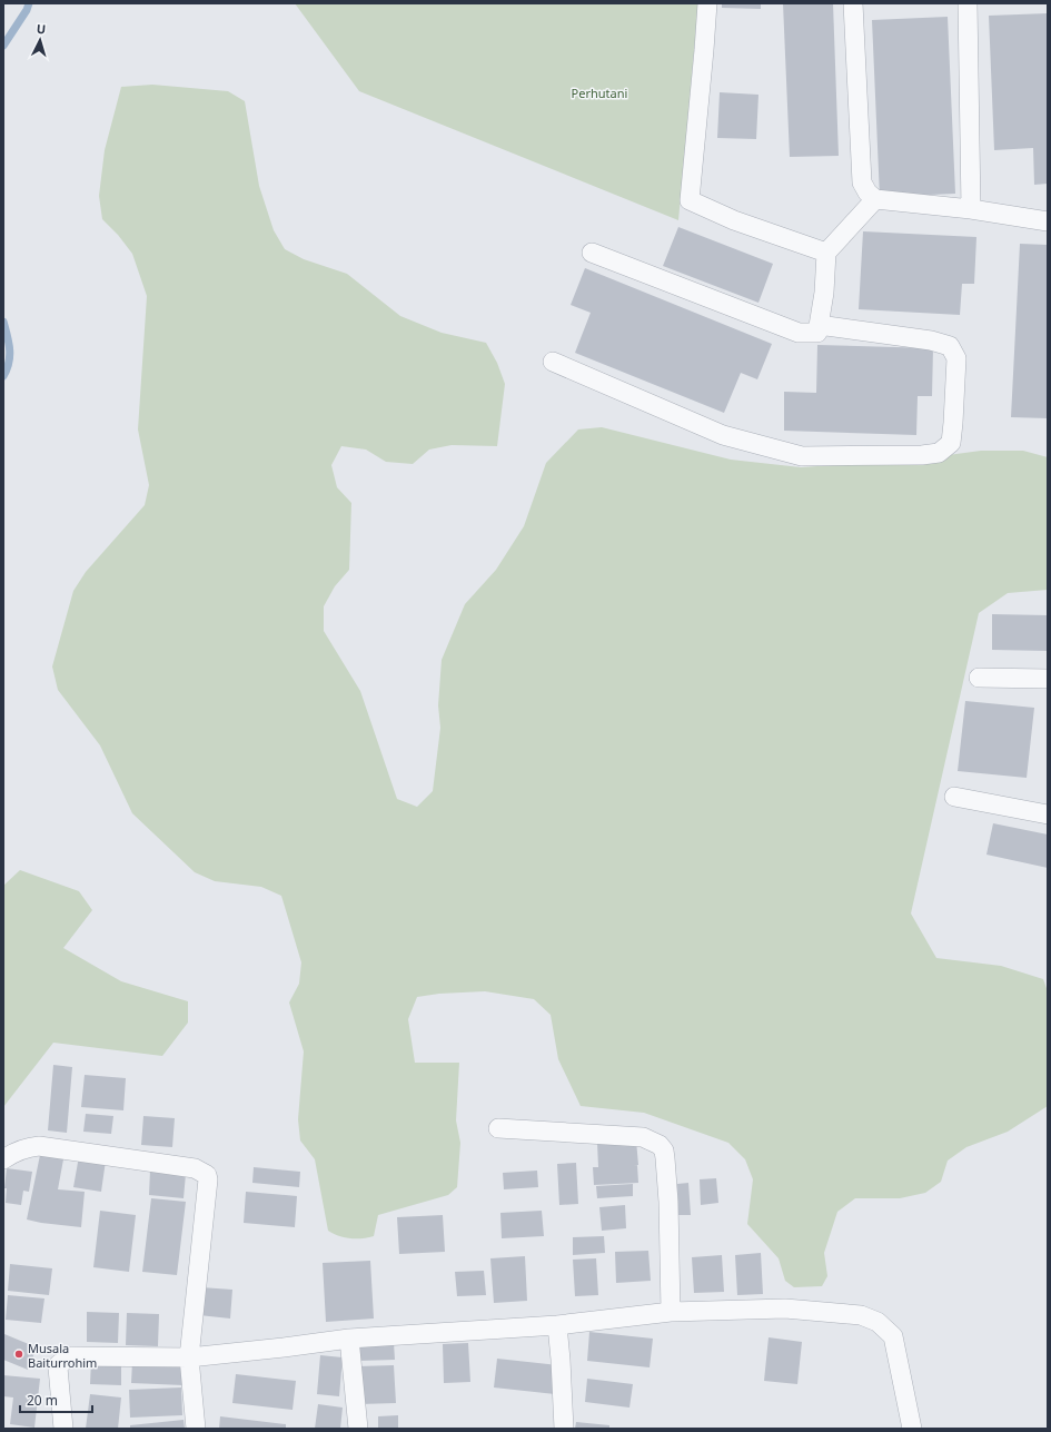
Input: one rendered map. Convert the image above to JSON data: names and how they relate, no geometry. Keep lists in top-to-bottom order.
{
  "parks": ["Perhutani"],
  "places": ["Musala Baiturrohim"],
  "scale_bar": "20 m",
  "north": "top"
}
